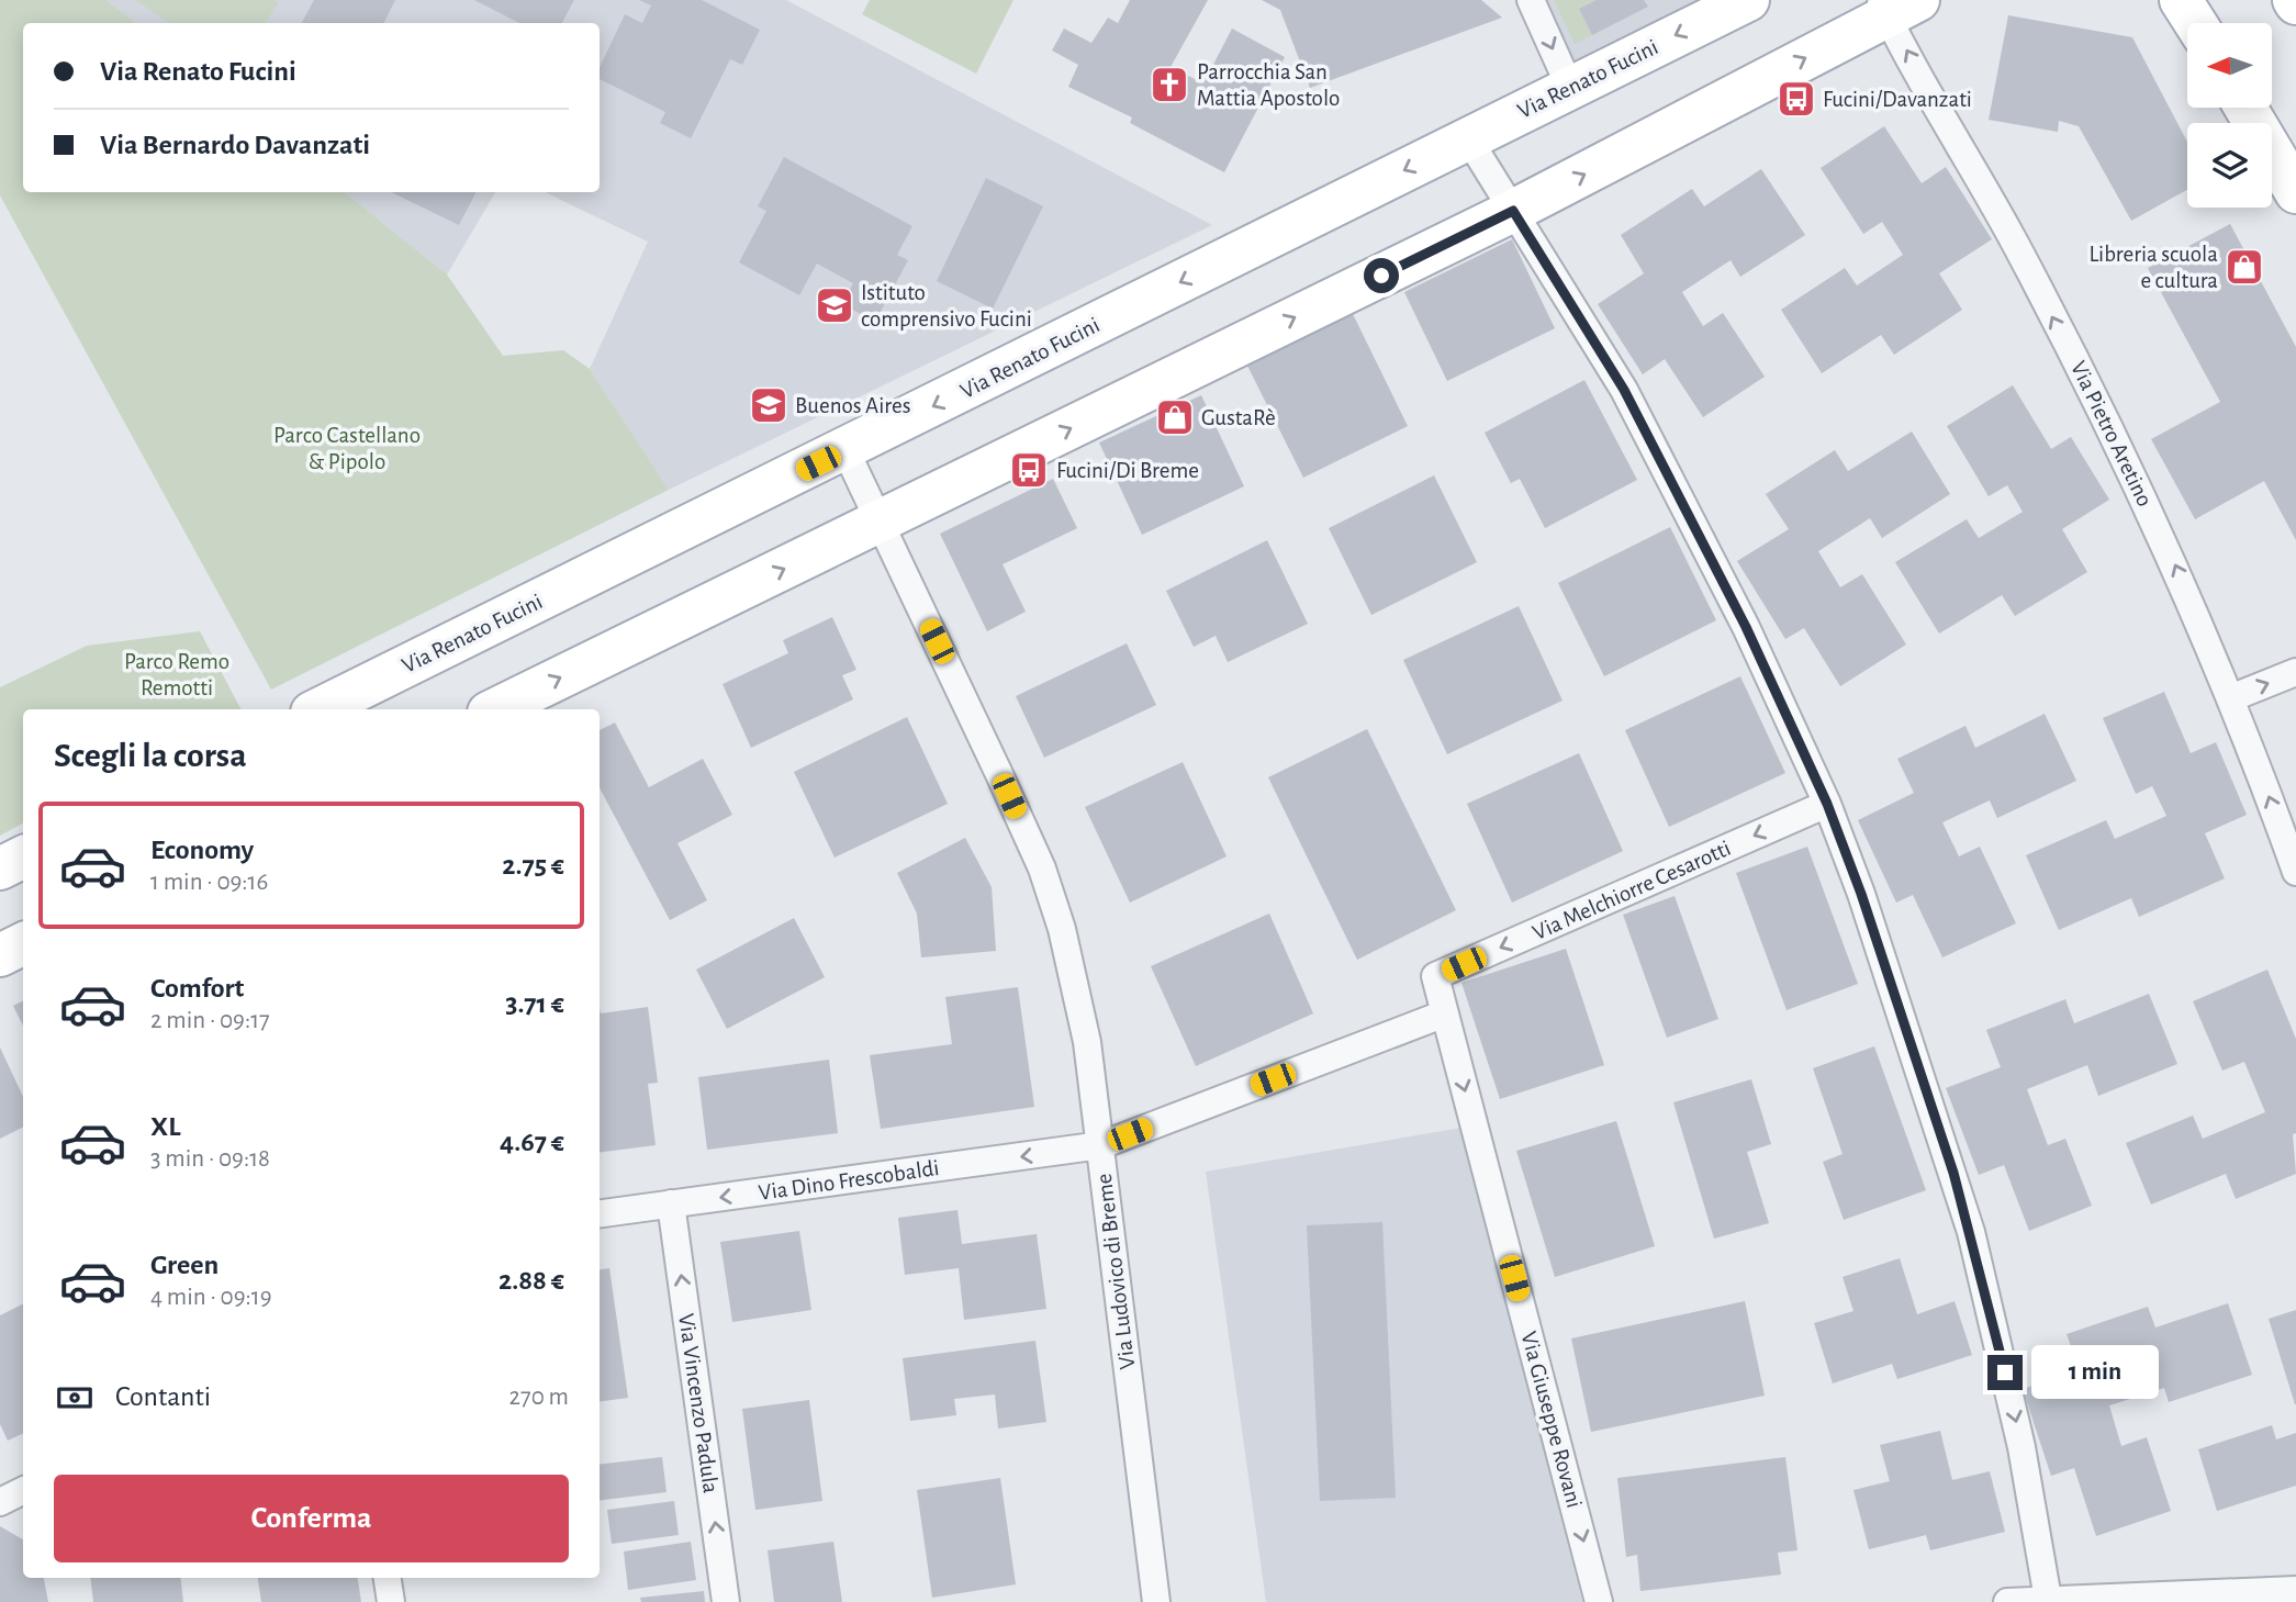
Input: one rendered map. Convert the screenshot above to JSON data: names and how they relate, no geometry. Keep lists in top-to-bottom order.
{
  "streets": {
    "main road": ["Via Renato Fucini"],
    "street": [
      "Via Pietro Aretino",
      "Via Melchiorre Cesarotti",
      "Via Dino Frescobaldi",
      "Via Ludovico di Breme",
      "Via Vincenzo Padula",
      "Via Giuseppe Rovani"
    ]
  },
  "crossings": [
    ["Via Renato Fucini", "Via Ludovico di Breme"],
    ["Via Melchiorre Cesarotti", "Via Giuseppe Rovani"],
    ["Via Dino Frescobaldi", "Via Ludovico di Breme"],
    ["Via Dino Frescobaldi", "Via Vincenzo Padula"],
    ["Via Dino Frescobaldi", "Via Giuseppe Rovani"]
  ],
  "one_way": [
    "Via Pietro Aretino",
    "Via Melchiorre Cesarotti",
    "Via Dino Frescobaldi",
    "Via Vincenzo Padula",
    "Via Giuseppe Rovani"
  ],
  "parks": ["Parco Castellano & Pipolo", "Parco Remo Remotti"],
  "places": {
    "church": ["Parrocchia San Mattia Apostolo"],
    "bus stop": ["Fucini/Davanzati", "Fucini/Di Breme"],
    "shop": ["Libreria scuola e cultura", "GustaRè"],
    "school or university": ["Istituto comprensivo Fucini", "Buenos Aires"]
  },
  "north": "left",
  "page": {
    "banner": ["Via Renato Fucini", "Via Bernardo Davanzati"],
    "heading": "Scegli la corsa",
    "list": [
      {
        "name": "Economy",
        "note": "1 min · 09:16",
        "value": "2.75 €"
      },
      {
        "name": "Comfort",
        "note": "2 min · 09:17",
        "value": "3.71 €"
      },
      {
        "name": "XL",
        "note": "3 min · 09:18",
        "value": "4.67 €"
      },
      {
        "name": "Green",
        "note": "4 min · 09:19",
        "value": "2.88 €"
      }
    ],
    "bubble": "1 min",
    "pay": ["Contanti", "270 m"],
    "buttons": "Conferma"
  }
}
